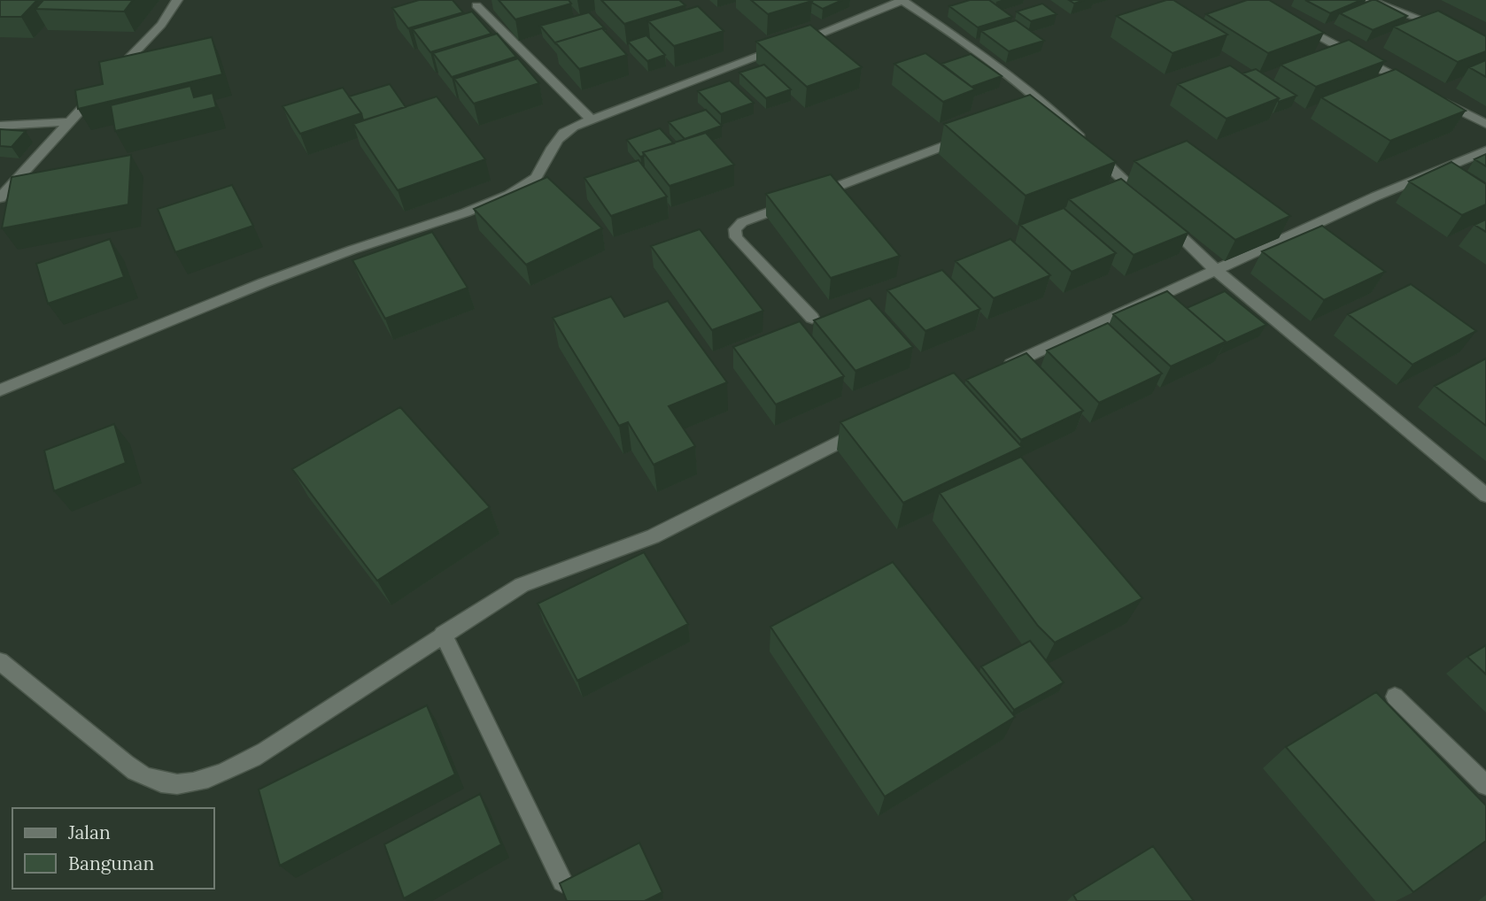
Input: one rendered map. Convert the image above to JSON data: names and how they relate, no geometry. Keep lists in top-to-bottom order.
{
  "legend": ["Jalan", "Bangunan"]
}
